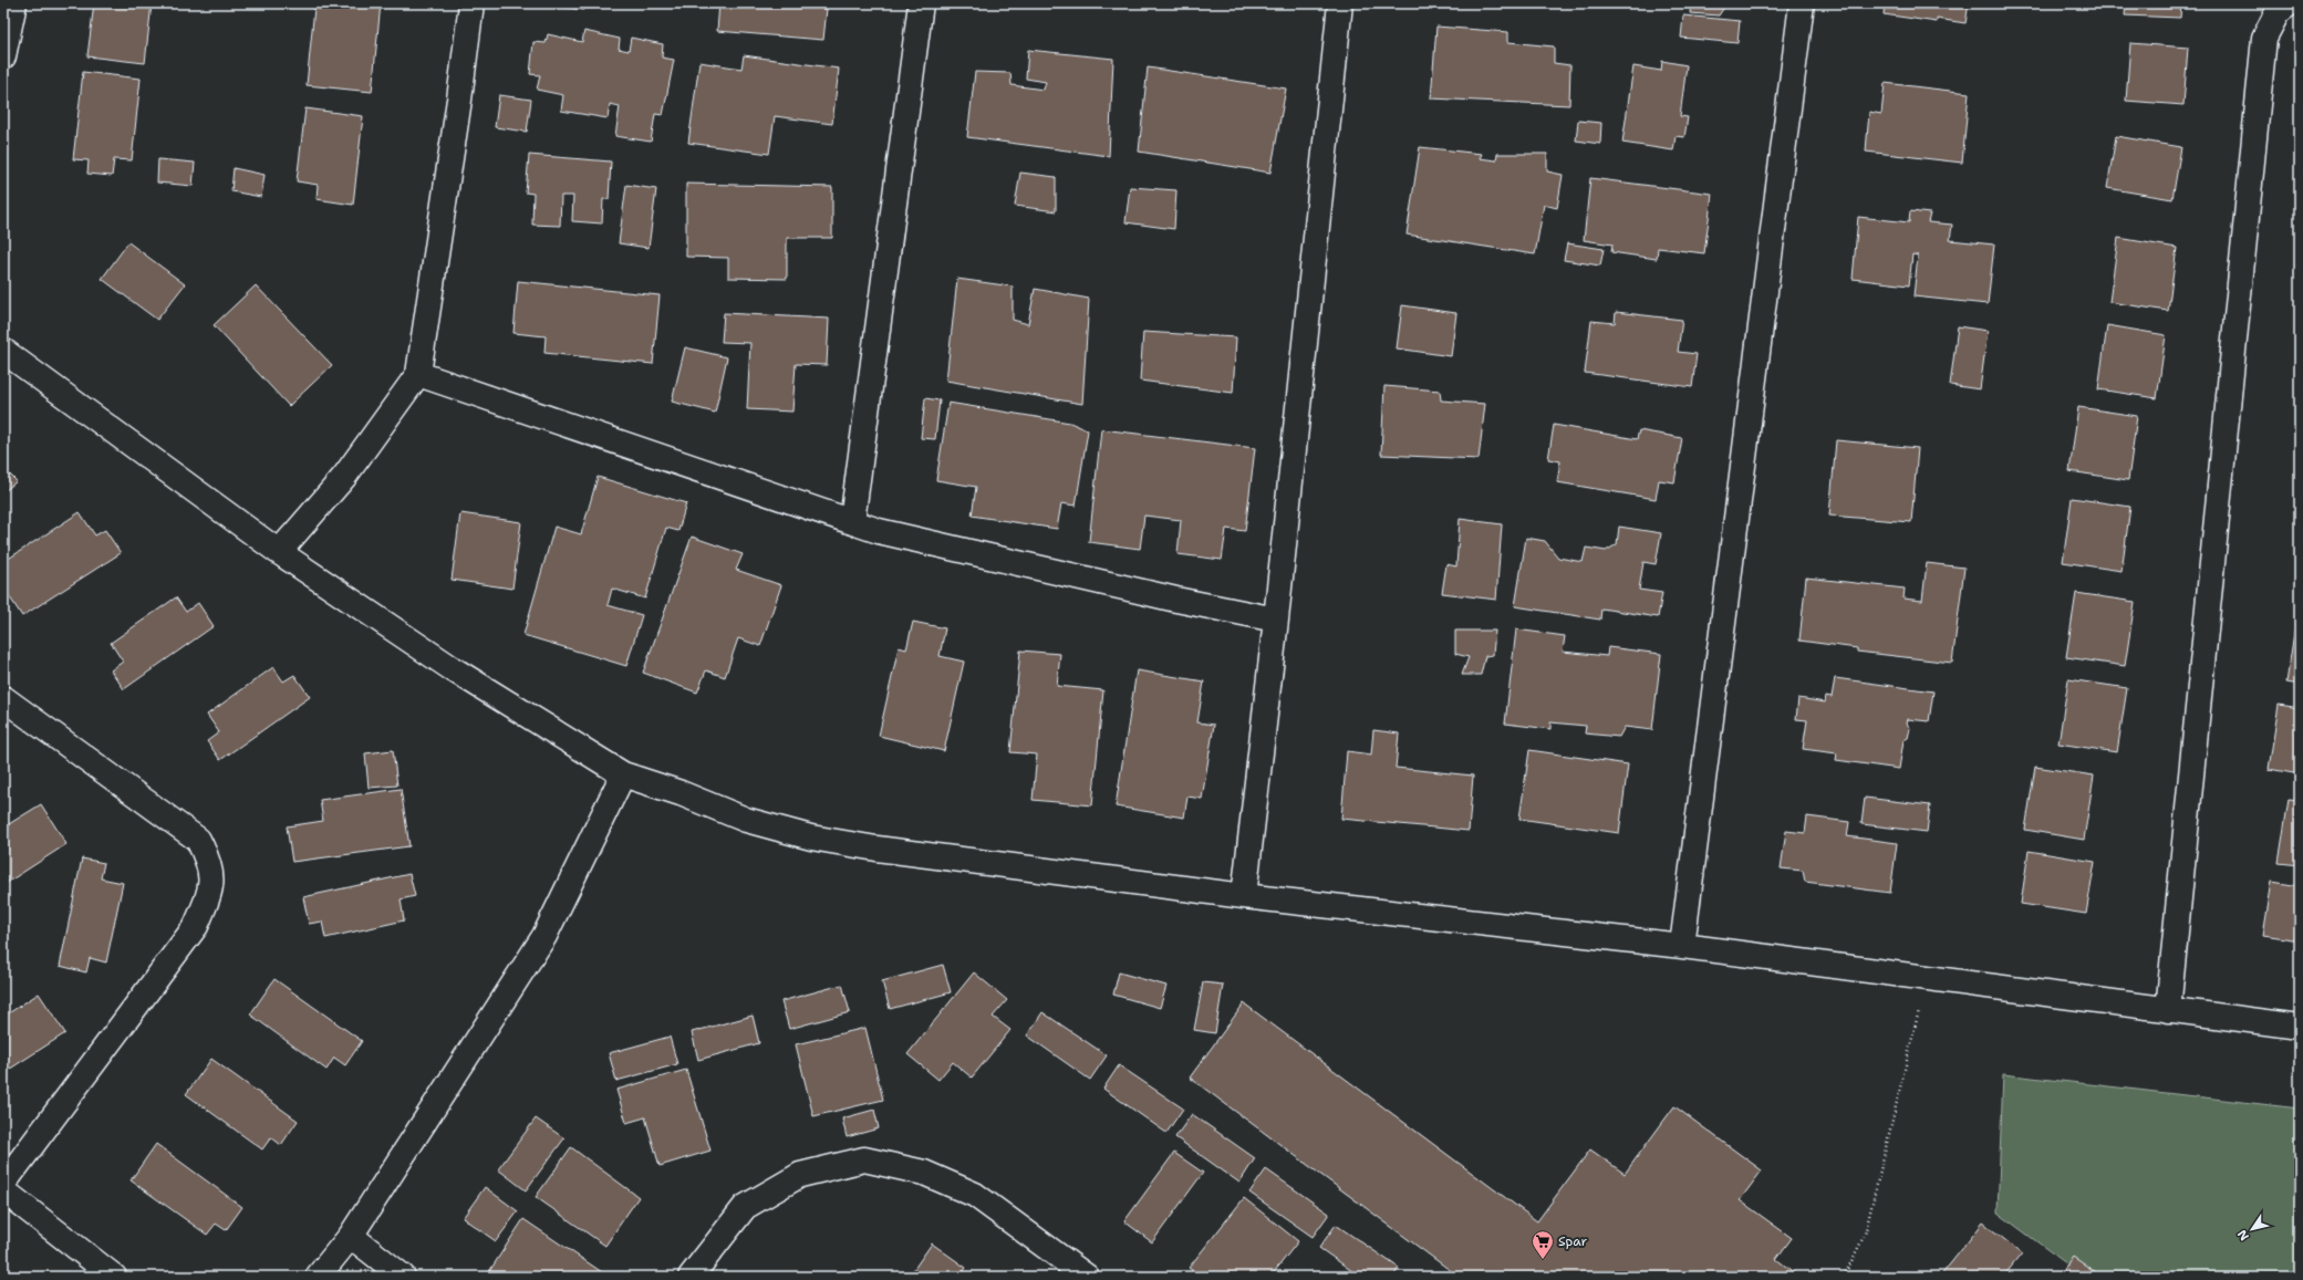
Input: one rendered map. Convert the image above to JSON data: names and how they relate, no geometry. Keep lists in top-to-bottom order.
{
  "places": {
    "supermarket": ["Spar"]
  },
  "north": "bottom left"
}
